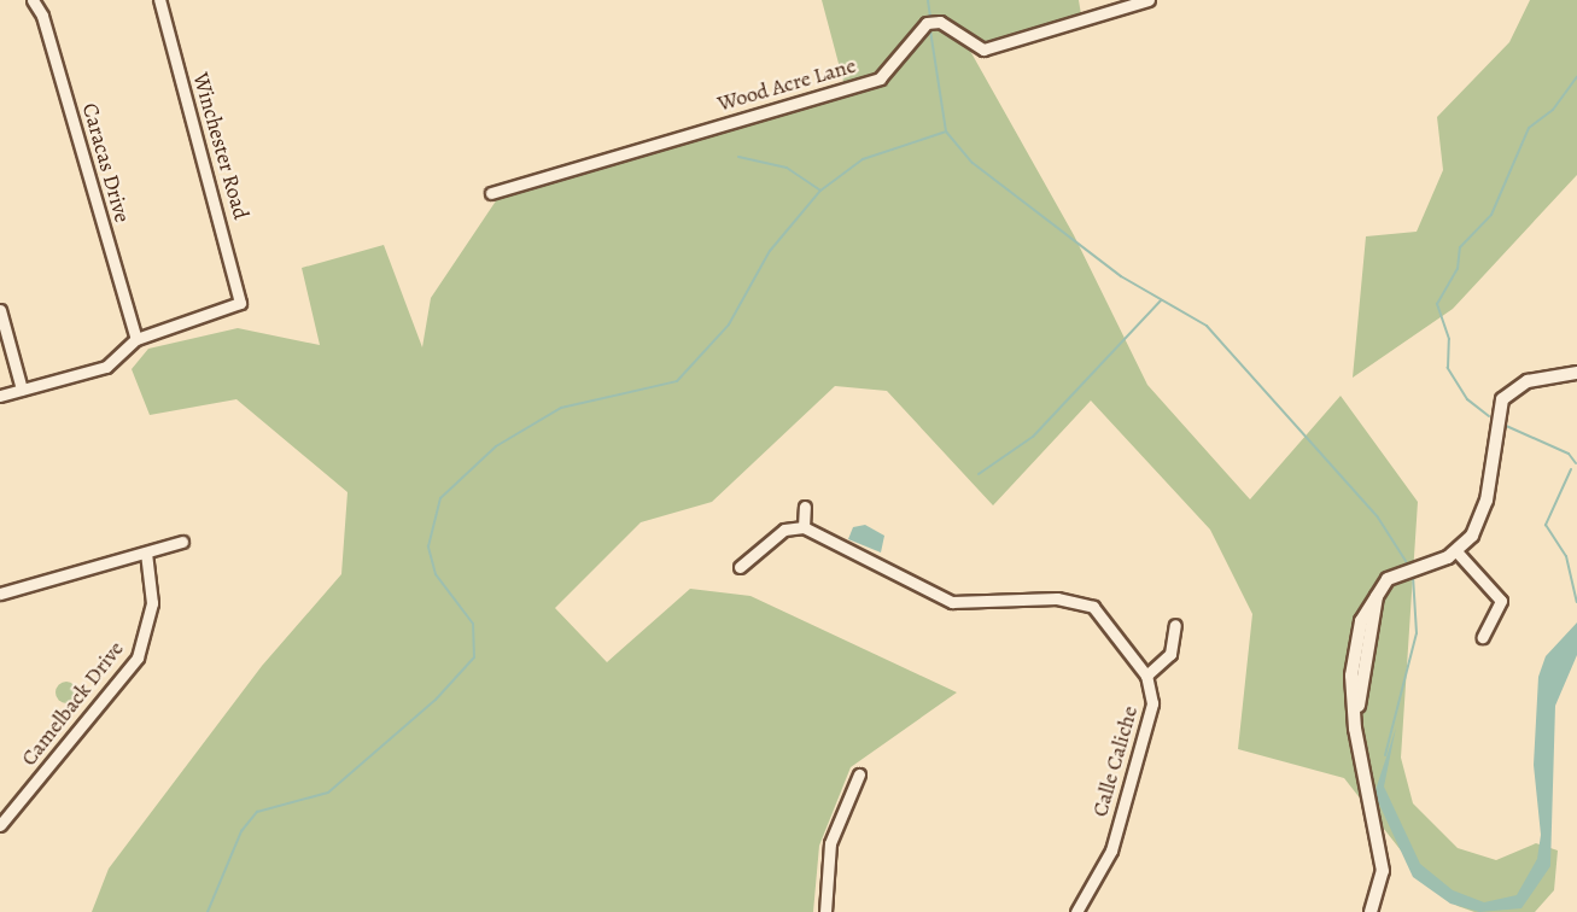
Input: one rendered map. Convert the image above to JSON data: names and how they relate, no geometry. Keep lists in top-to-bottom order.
{
  "streets": {
    "street": [
      "Wood Acre Lane",
      "Winchester Road",
      "Caracas Drive",
      "Camelback Drive",
      "Calle Caliche"
    ]
  },
  "crossings": [
    ["Winchester Road", "Caracas Drive"]
  ]
}
